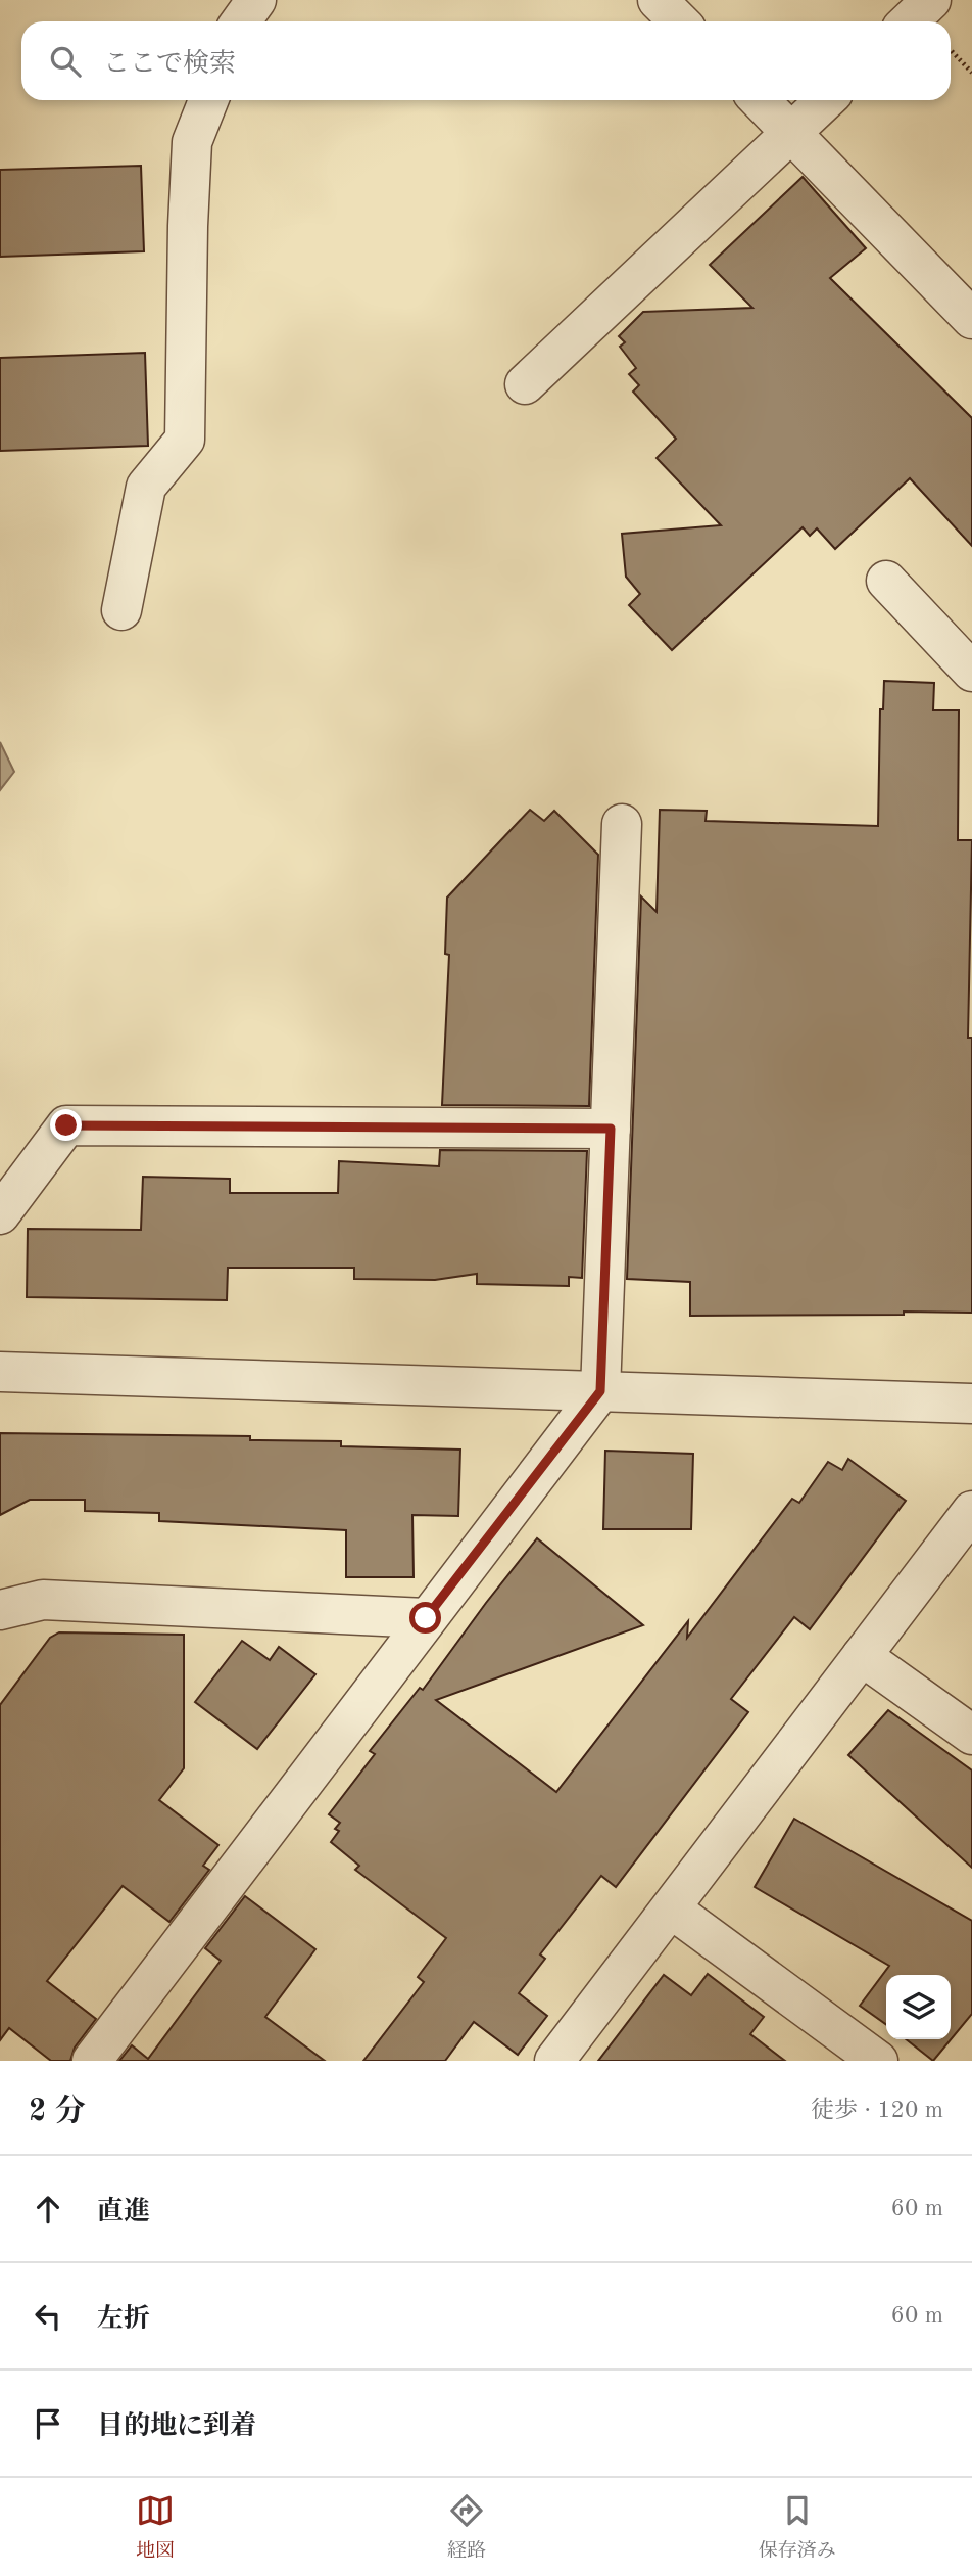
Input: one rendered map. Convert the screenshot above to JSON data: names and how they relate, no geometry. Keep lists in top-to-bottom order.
{
  "page": {
    "search": "ここで検索",
    "heading": ["2 分", "徒歩 · 120 m"],
    "list": [
      ["直進", "60 m"],
      ["左折", "60 m"],
      "目的地に到着"
    ],
    "nav": ["地図", "経路", "保存済み"]
  }
}
